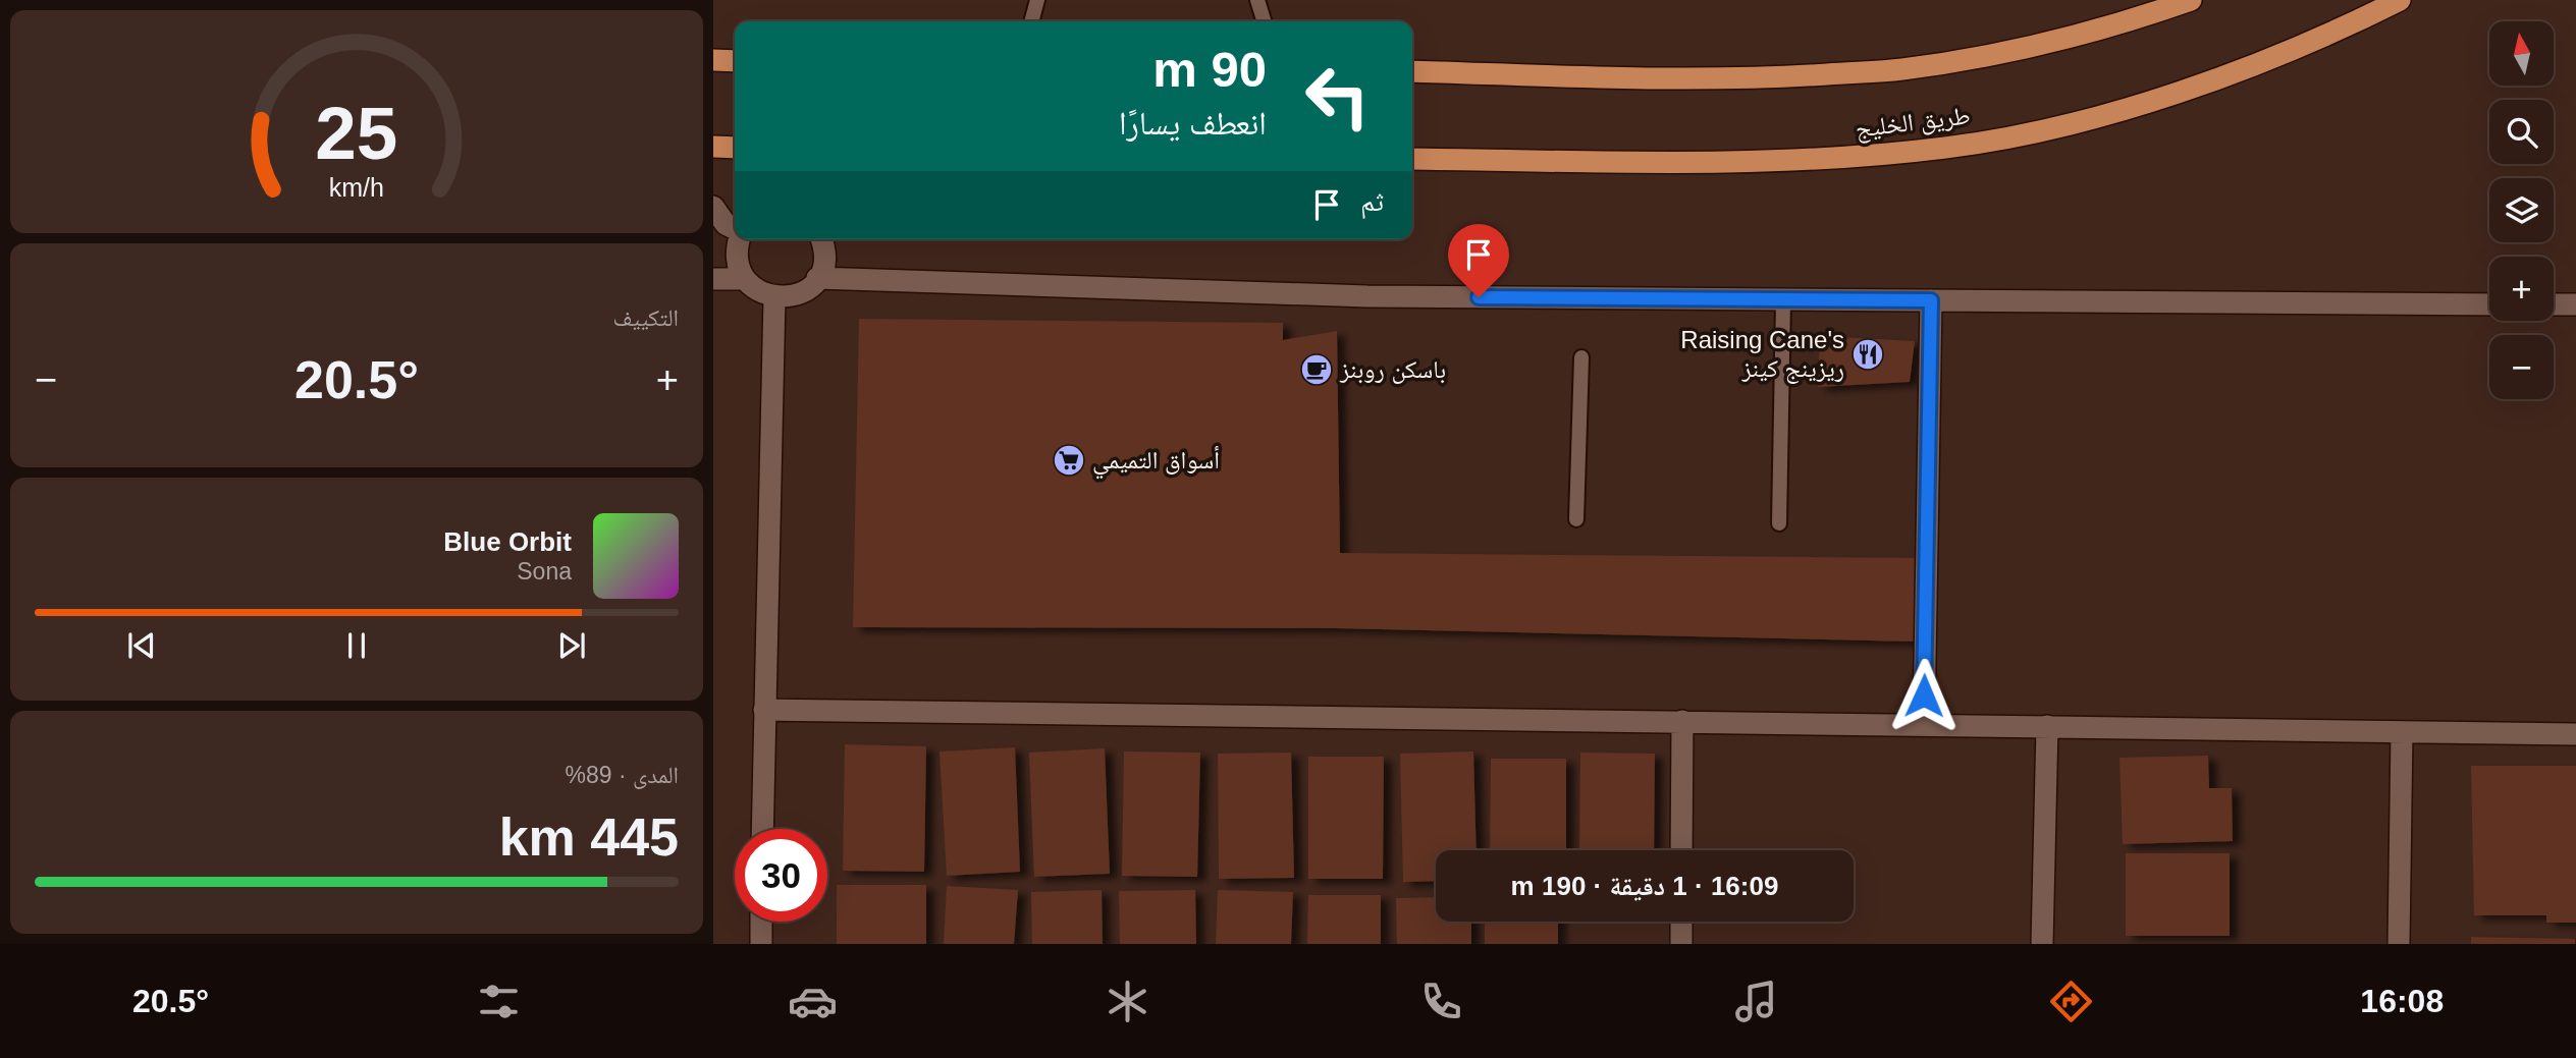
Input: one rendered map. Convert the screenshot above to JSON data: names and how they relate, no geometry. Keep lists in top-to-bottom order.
{
  "streets": {
    "main road": ["طريق الخليج"]
  },
  "places": {
    "restaurant": ["Raising Cane's ريزينج كينز"],
    "cafe": ["باسكن روبنز"],
    "supermarket": ["أسواق التميمي"]
  },
  "north": "top",
  "page": {
    "map_buttons": ["+", "−"],
    "turn": ["90 m", "انعطف يسارًا"],
    "then": "ثم",
    "tile": [
      "التكييف",
      ["المدى · 89%", "445 km"]
    ],
    "heat": ["−", "20.5°", "+"],
    "song": ["Blue Orbit", "Sona"],
    "limit": "30",
    "trip": "16:09 · 1 دقيقة · 190 m",
    "tabs": ["16:08", "20.5°"],
    "gauge": ["25", "km/h"]
  }
}
